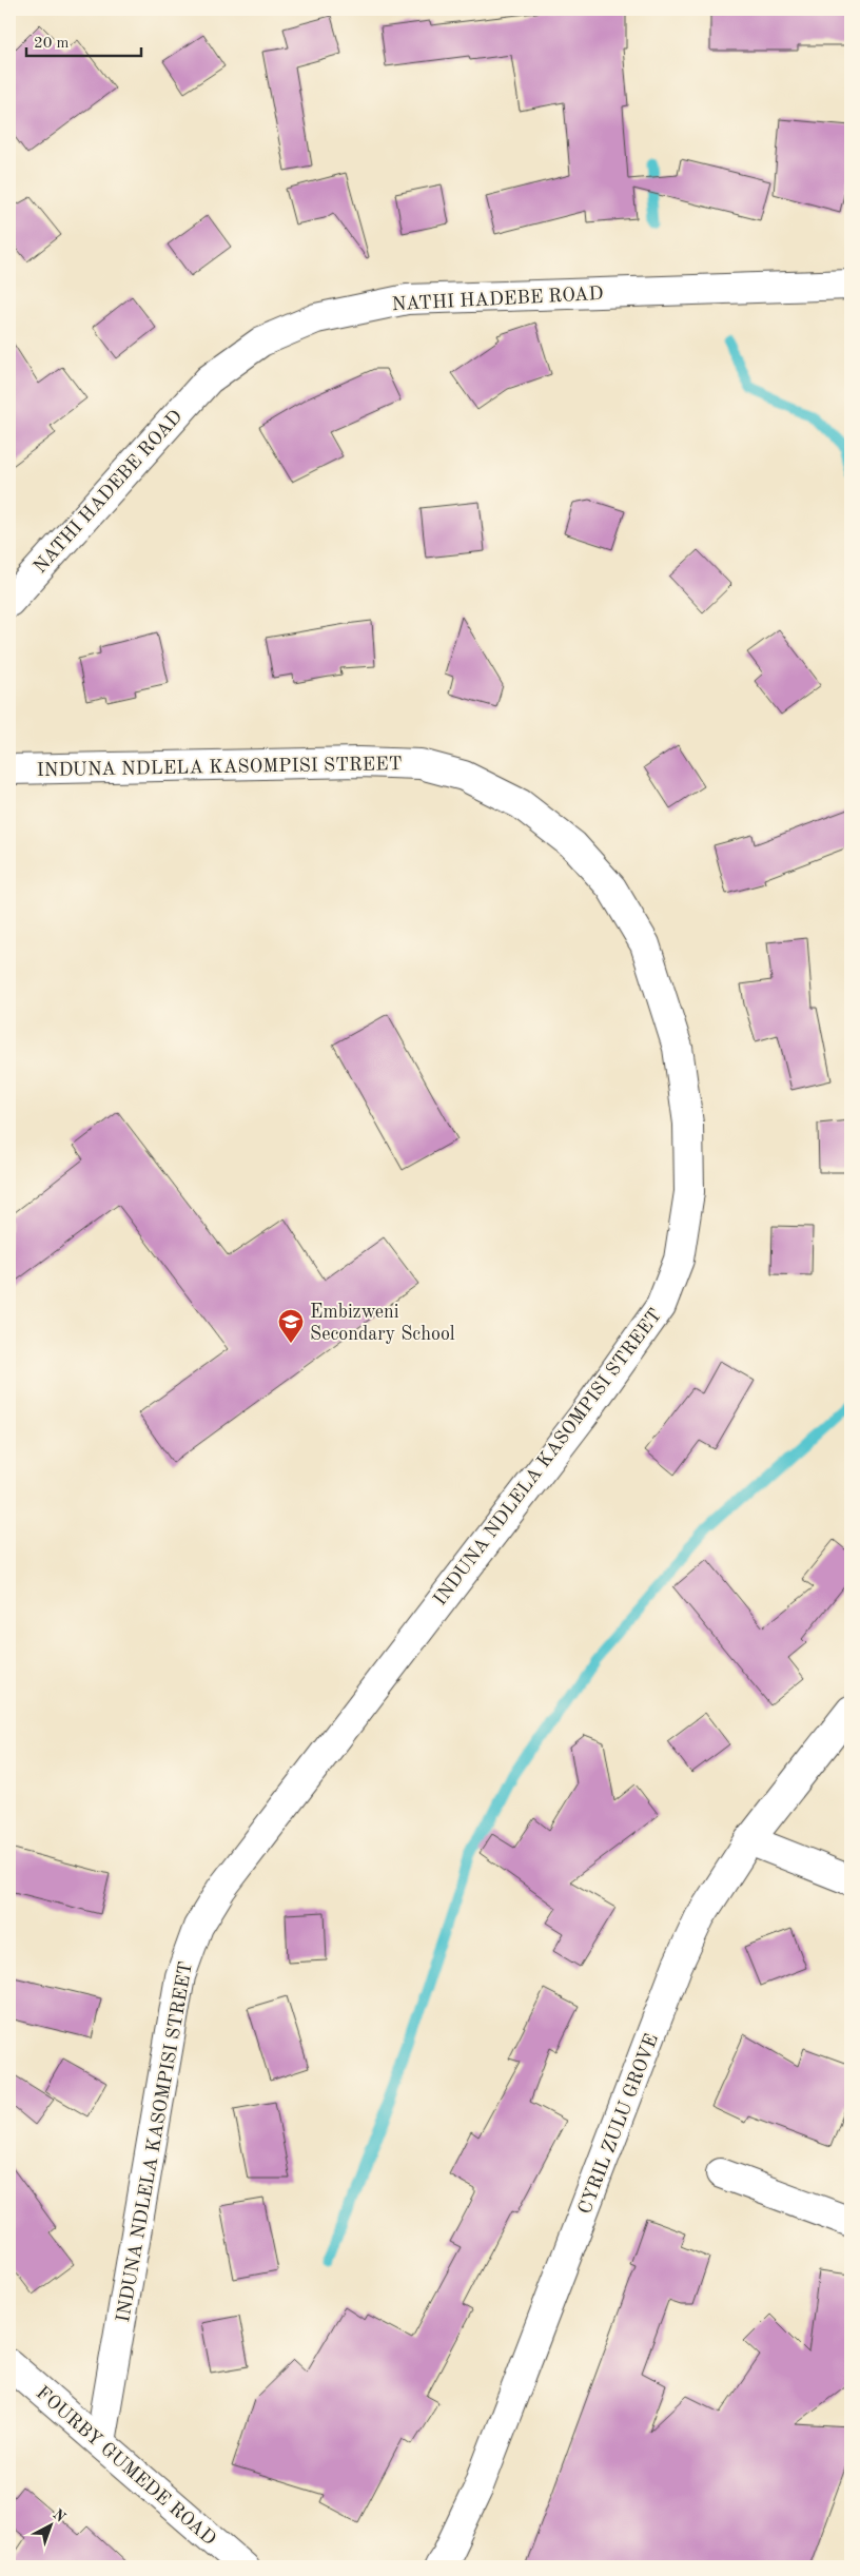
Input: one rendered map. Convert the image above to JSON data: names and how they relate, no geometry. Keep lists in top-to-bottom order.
{
  "streets": {
    "street": [
      "NATHI HADEBE ROAD",
      "INDUNA NDLELA KASOMPISI STREET",
      "CYRIL ZULU GROVE",
      "FOURBY GUMEDE ROAD"
    ]
  },
  "crossings": [
    ["INDUNA NDLELA KASOMPISI STREET", "FOURBY GUMEDE ROAD"]
  ],
  "places": {
    "school or university": ["Embizweni Secondary School"]
  },
  "scale_bar": "20 m",
  "north": "top right"
}
